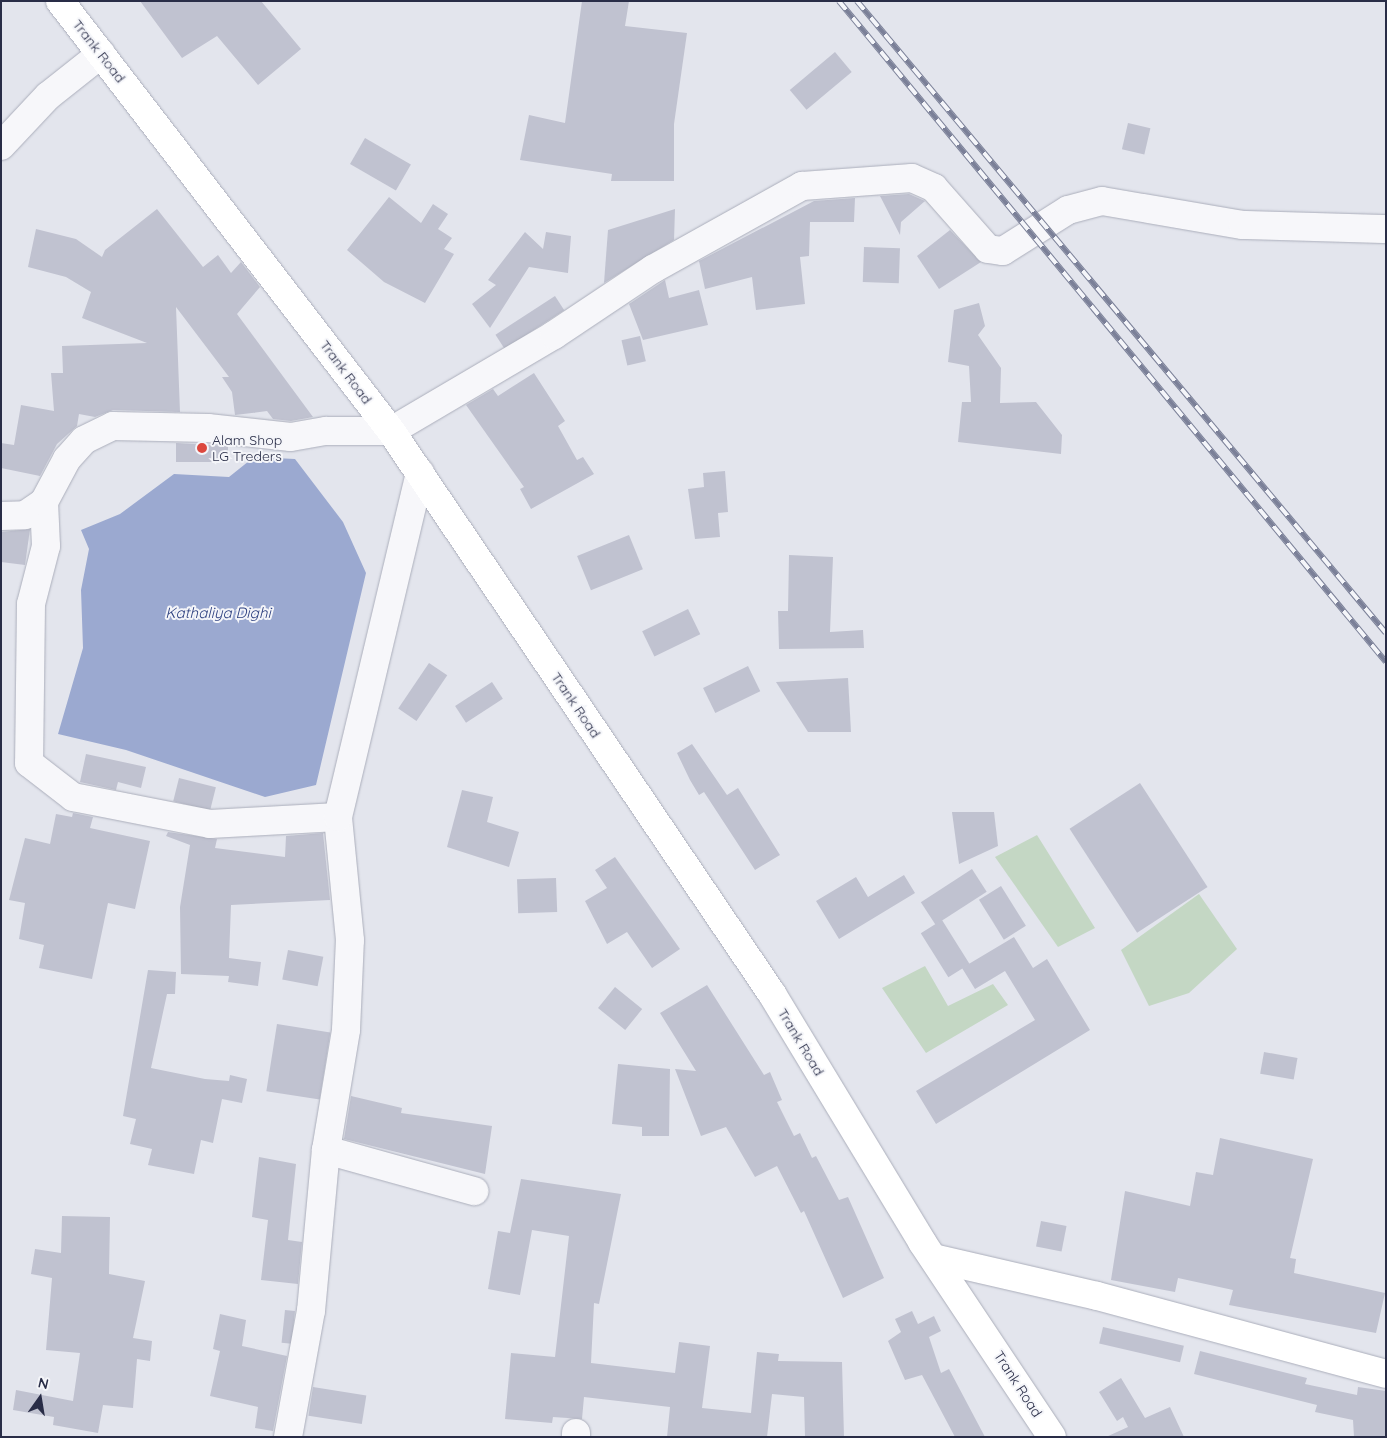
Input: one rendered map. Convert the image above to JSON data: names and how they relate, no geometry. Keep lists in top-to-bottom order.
{
  "streets": {
    "main road": ["Trank Road"]
  },
  "water": ["Kathaliya Dighi"],
  "places": ["Alam Shop LG Treders"],
  "north": "top"
}
